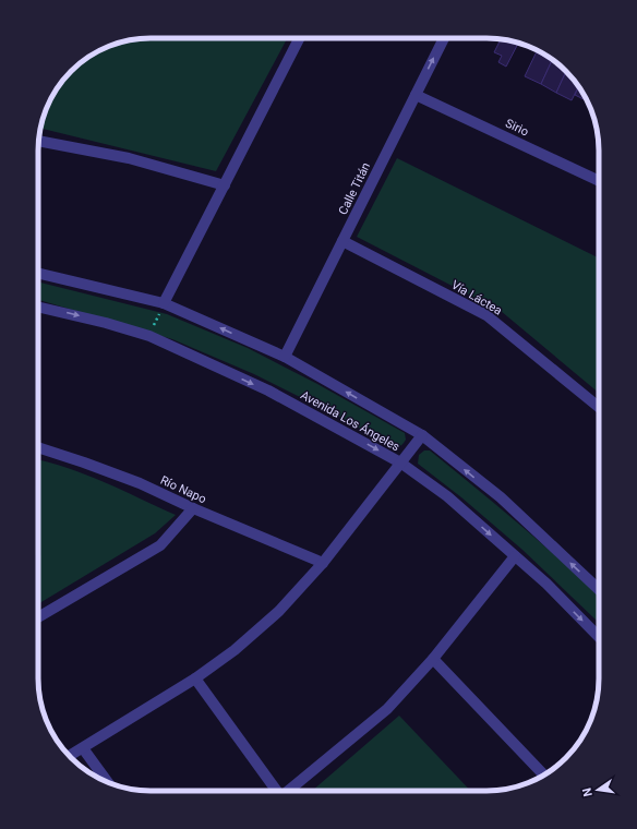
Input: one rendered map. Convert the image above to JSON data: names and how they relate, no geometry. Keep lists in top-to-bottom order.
{
  "streets": {
    "street": [
      "Sirio",
      "Calle Titán",
      "Vía Láctea",
      "Avenida Los Ángeles",
      "Río Napo"
    ]
  },
  "crossings": [
    ["Sirio", "Calle Titán"],
    ["Calle Titán", "Vía Láctea"],
    ["Calle Titán", "Avenida Los Ángeles"]
  ],
  "north": "left"
}
